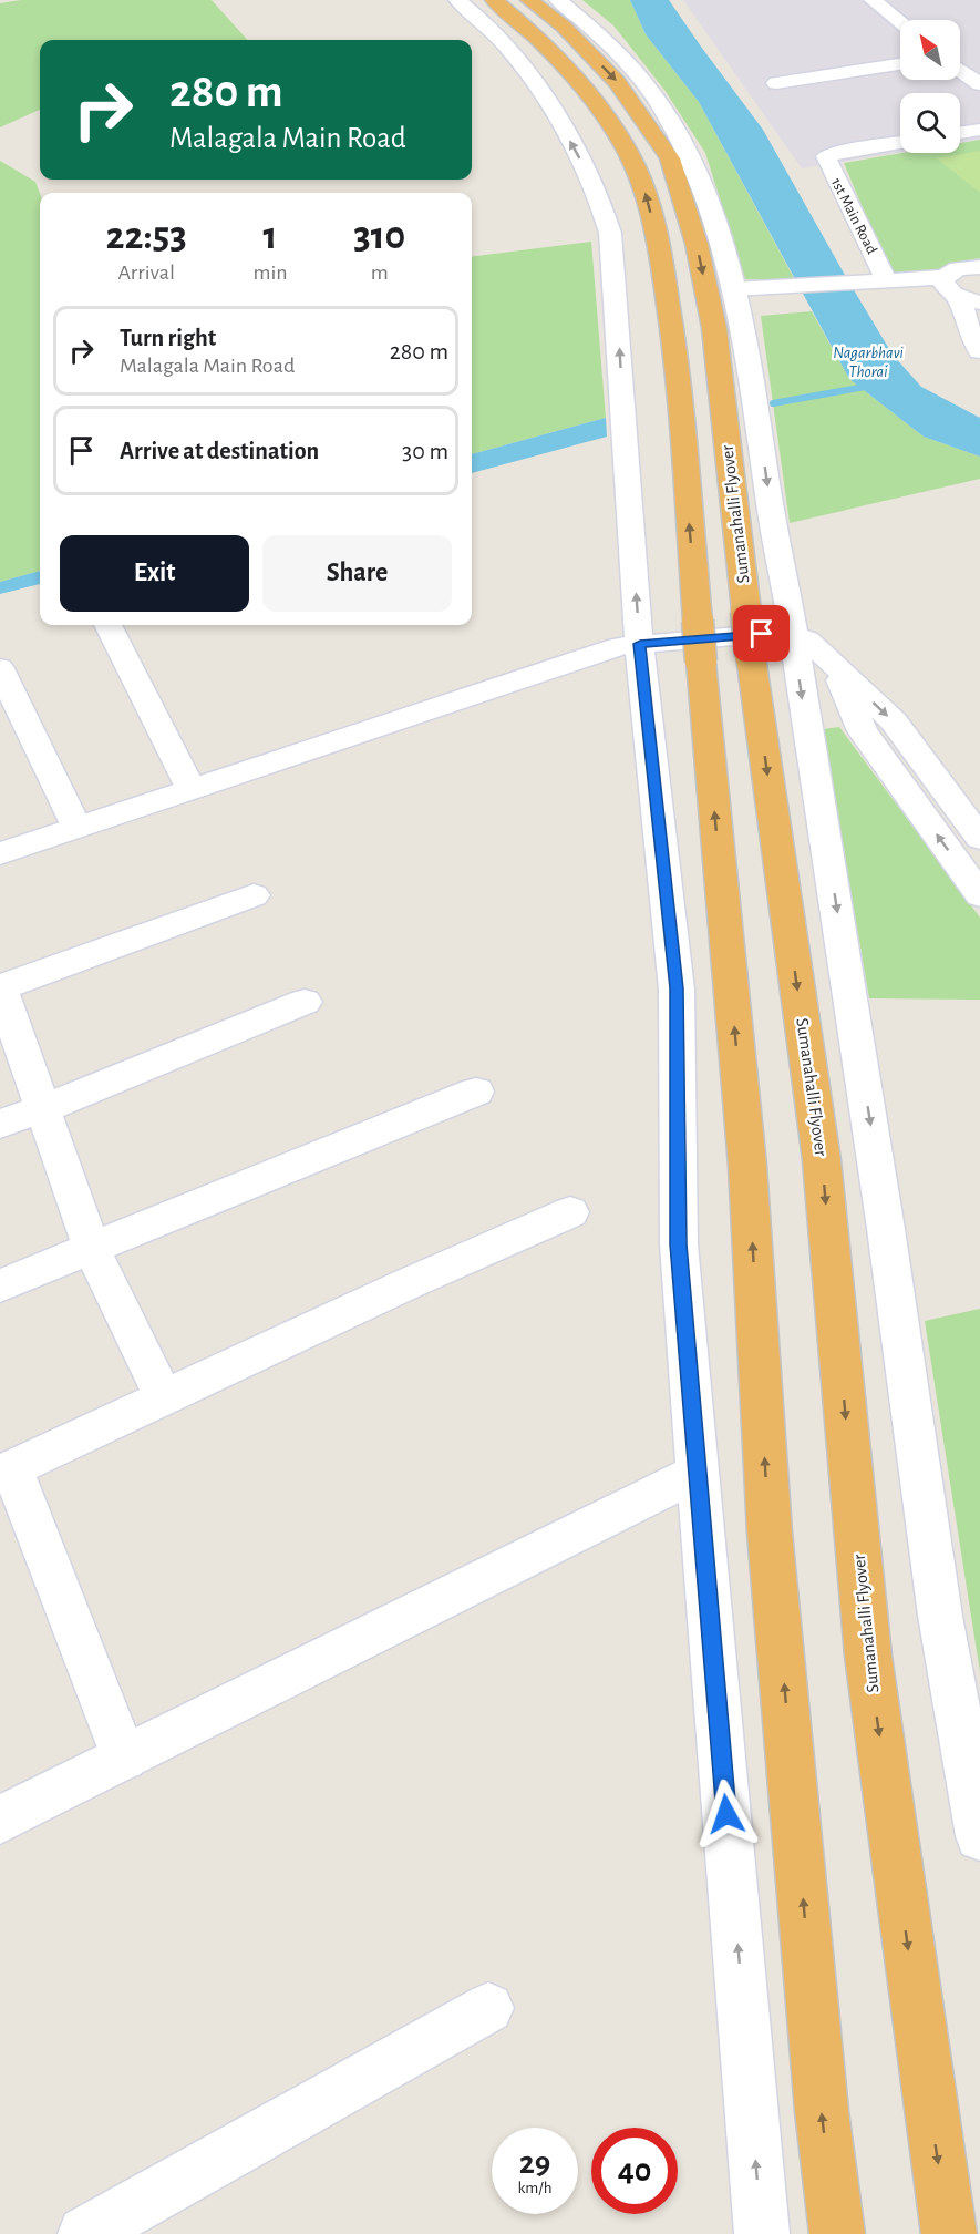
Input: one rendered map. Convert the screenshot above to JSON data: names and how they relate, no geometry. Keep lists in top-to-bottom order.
{
  "streets": {
    "highway": ["Sumanahalli Flyover"],
    "street": ["1st Main Road"]
  },
  "water": ["Nagarbhavi Thorai"],
  "north": "top left",
  "page": {
    "turn": ["280 m", "Malagala Main Road"],
    "eta": [
      "22:53",
      "Arrival",
      "1",
      "min",
      "310",
      "m"
    ],
    "list": [
      {
        "name": "Turn right",
        "note": "Malagala Main Road",
        "value": "280 m"
      },
      {
        "name": "Arrive at destination",
        "value": "30 m"
      }
    ],
    "buttons": ["Exit", "Share"],
    "speed": "29 km/h",
    "limit": "40"
  }
}
